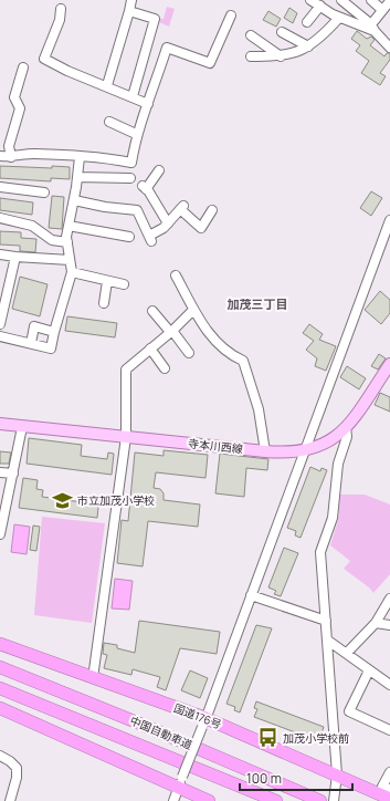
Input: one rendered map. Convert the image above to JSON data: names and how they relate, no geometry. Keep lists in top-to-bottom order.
{
  "streets": {
    "highway": ["国道176号", "中国自動車道"],
    "main road": ["寺本川西線"]
  },
  "districts": ["加茂三丁目"],
  "places": {
    "school or university": ["市立加茂小学校"],
    "bus stop": ["加茂小学校前"]
  },
  "scale_bar": "100 m"
}
